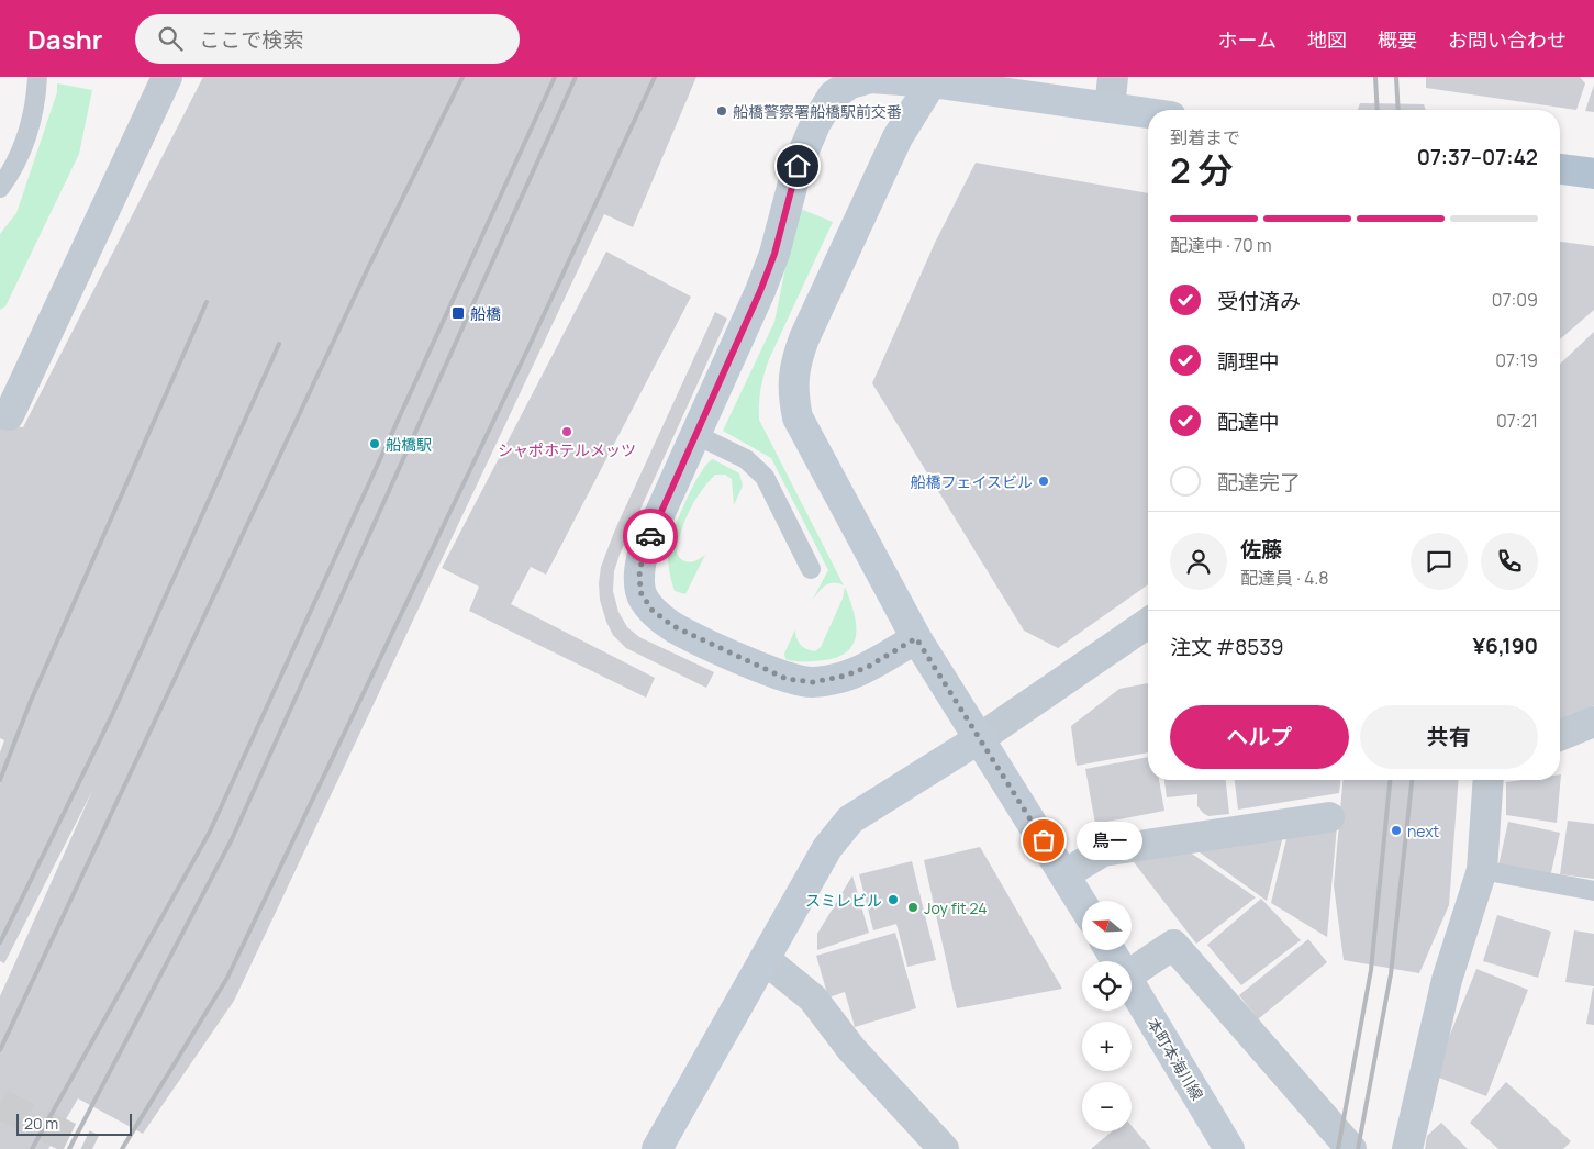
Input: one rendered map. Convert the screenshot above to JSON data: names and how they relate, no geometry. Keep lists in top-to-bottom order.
{
  "streets": {
    "street": ["本町本海川線"]
  },
  "places": {
    "other": [
      "船橋警察署船橋駅前交番",
      "シャポホテルメッツ",
      "船橋駅",
      "船橋フェイスビル",
      "next",
      "鳥一",
      "スミレビル",
      "Joy fit 24"
    ],
    "transit": ["船橋"]
  },
  "scale_bar": "20 m",
  "north": "left",
  "page": {
    "header": "Dashr",
    "search": "ここで検索",
    "nav": [
      "ホーム",
      "地図",
      "概要",
      "お問い合わせ"
    ],
    "heading": ["2 分", "到着まで", "07:37–07:42"],
    "panel": [
      "佐藤",
      "配達員 · 4.8",
      "注文 #8539",
      "¥6,190"
    ],
    "bar": "配達中 · 70 m",
    "list": [
      ["受付済み", "07:09"],
      ["調理中", "07:19"],
      ["配達中", "07:21"],
      "配達完了"
    ],
    "buttons": ["ヘルプ", "共有"],
    "bubble": "鳥一",
    "map_buttons": ["+", "−"],
    "scale": "20 m"
  }
}
